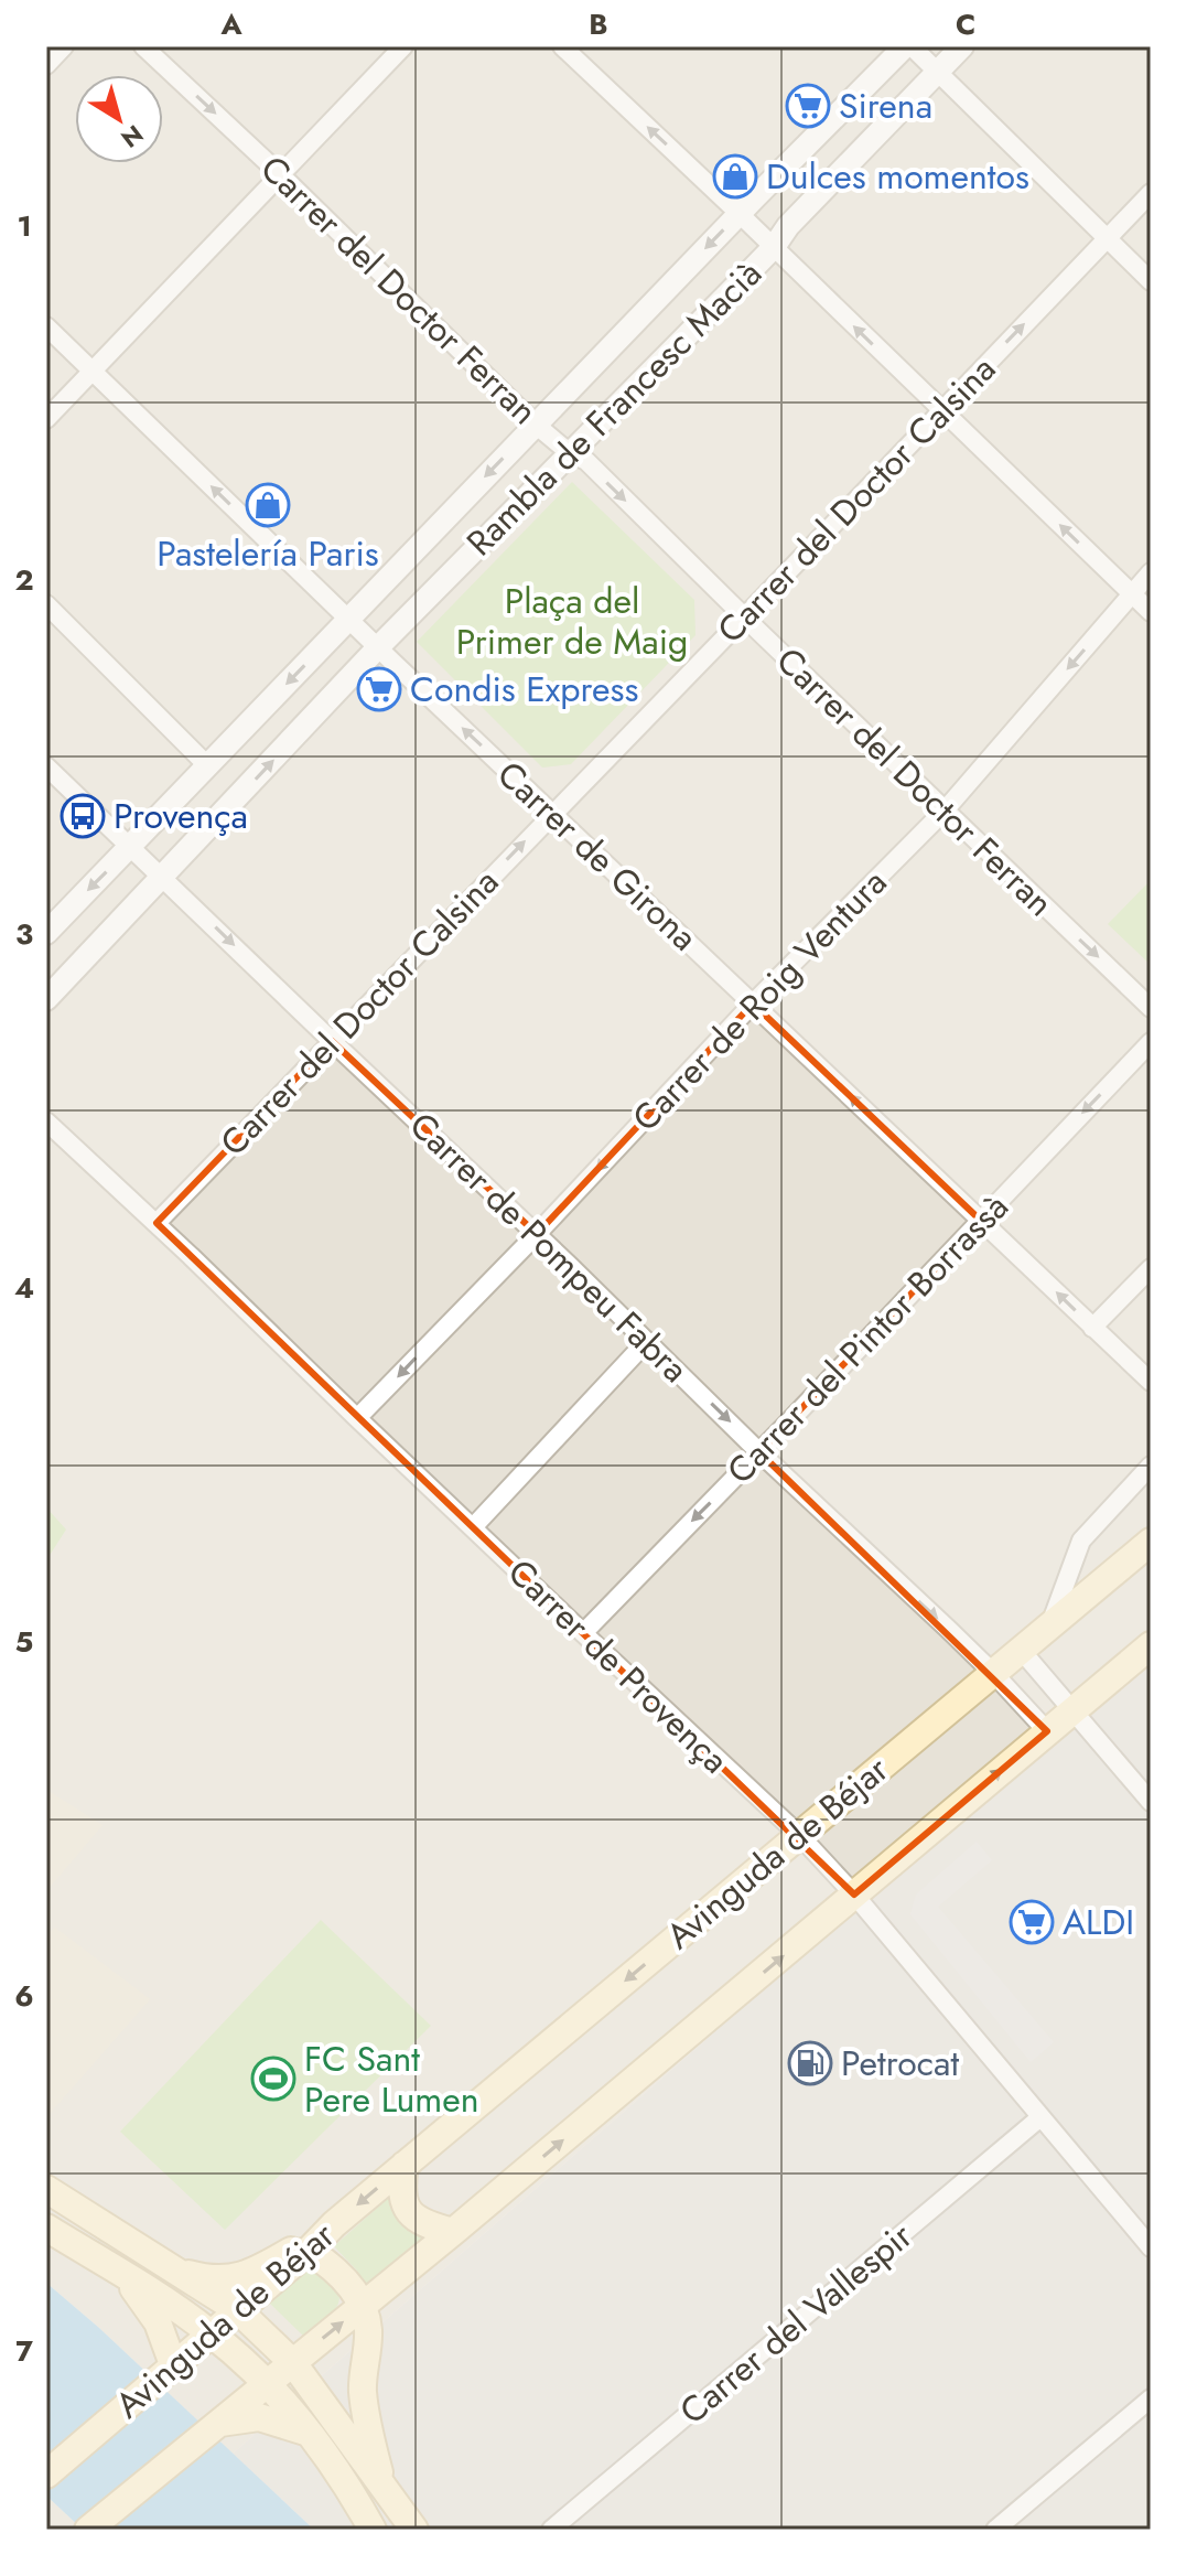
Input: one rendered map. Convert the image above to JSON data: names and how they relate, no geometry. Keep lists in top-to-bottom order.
{
  "streets": {
    "main road": ["Avinguda de Béjar"],
    "street": [
      "Carrer del Doctor Ferran",
      "Rambla de Francesc Macià",
      "Carrer del Doctor Calsina",
      "Carrer de Girona",
      "Carrer de Roig Ventura",
      "Carrer de Pompeu Fabra",
      "Carrer del Pintor Borrassà",
      "Carrer de Provença",
      "Carrer del Vallespir"
    ]
  },
  "crossings": [
    ["Carrer del Doctor Ferran", "Rambla de Francesc Macià"],
    ["Carrer del Doctor Ferran", "Carrer del Doctor Calsina"],
    ["Carrer del Doctor Ferran", "Carrer de Roig Ventura"],
    ["Rambla de Francesc Macià", "Carrer de Girona"],
    ["Rambla de Francesc Macià", "Carrer de Pompeu Fabra"],
    ["Carrer del Doctor Calsina", "Carrer de Girona"],
    ["Carrer del Doctor Calsina", "Carrer de Pompeu Fabra"],
    ["Carrer del Doctor Calsina", "Carrer de Provença"],
    ["Carrer de Girona", "Carrer de Roig Ventura"],
    ["Carrer de Girona", "Carrer del Pintor Borrassà"],
    ["Carrer de Roig Ventura", "Carrer de Pompeu Fabra"],
    ["Carrer de Roig Ventura", "Carrer de Provença"],
    ["Carrer de Pompeu Fabra", "Carrer del Pintor Borrassà"],
    ["Carrer de Pompeu Fabra", "Avinguda de Béjar"],
    ["Carrer del Pintor Borrassà", "Carrer de Provença"],
    ["Carrer de Provença", "Avinguda de Béjar"],
    ["Carrer de Provença", "Carrer del Vallespir"]
  ],
  "one_way": [
    "Carrer del Doctor Ferran",
    "Carrer del Doctor Calsina",
    "Carrer de Girona",
    "Carrer de Roig Ventura",
    "Carrer de Pompeu Fabra"
  ],
  "parks": ["Plaça del Primer de Maig"],
  "places": {
    "supermarket": ["Sirena", "Condis Express", "ALDI"],
    "shop": ["Dulces momentos", "Pastelería Paris"],
    "bus stop": ["Provença"],
    "fuel station": ["Petrocat"],
    "sports": ["FC Sant Pere Lumen"]
  },
  "north": "bottom right",
  "grid": {
    "columns": ["A", "B", "C"],
    "rows": [
      "1",
      "2",
      "3",
      "4",
      "5",
      "6",
      "7"
    ]
  }
}
